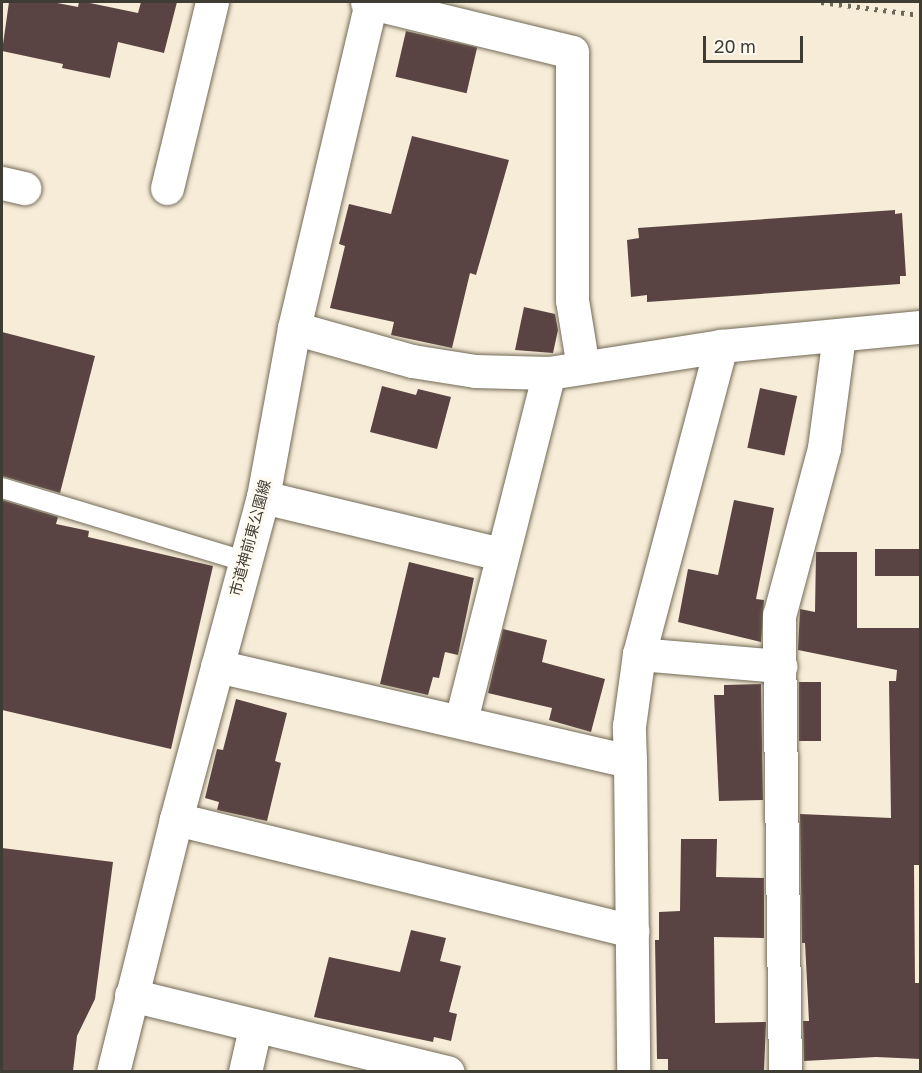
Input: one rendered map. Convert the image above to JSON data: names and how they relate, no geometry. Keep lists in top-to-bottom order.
{
  "streets": {
    "street": ["市道神前東公園線"]
  },
  "scale_bar": "20 m"
}
